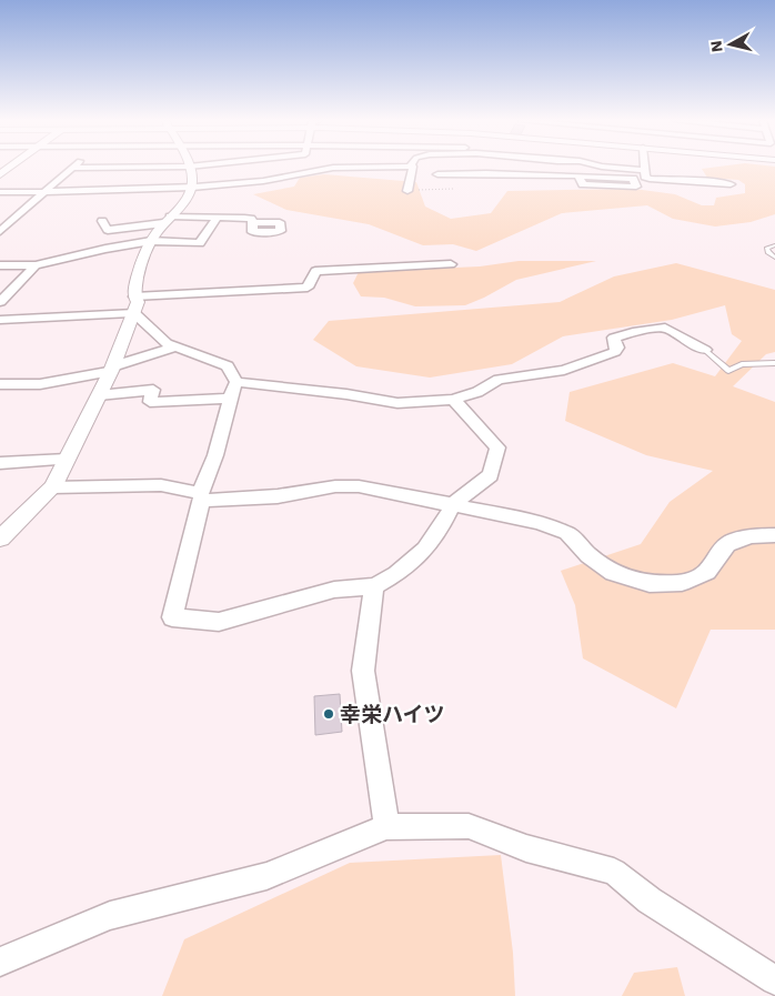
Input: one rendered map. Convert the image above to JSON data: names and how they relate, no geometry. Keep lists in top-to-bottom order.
{
  "places": ["幸栄ハイツ"],
  "north": "left"
}
